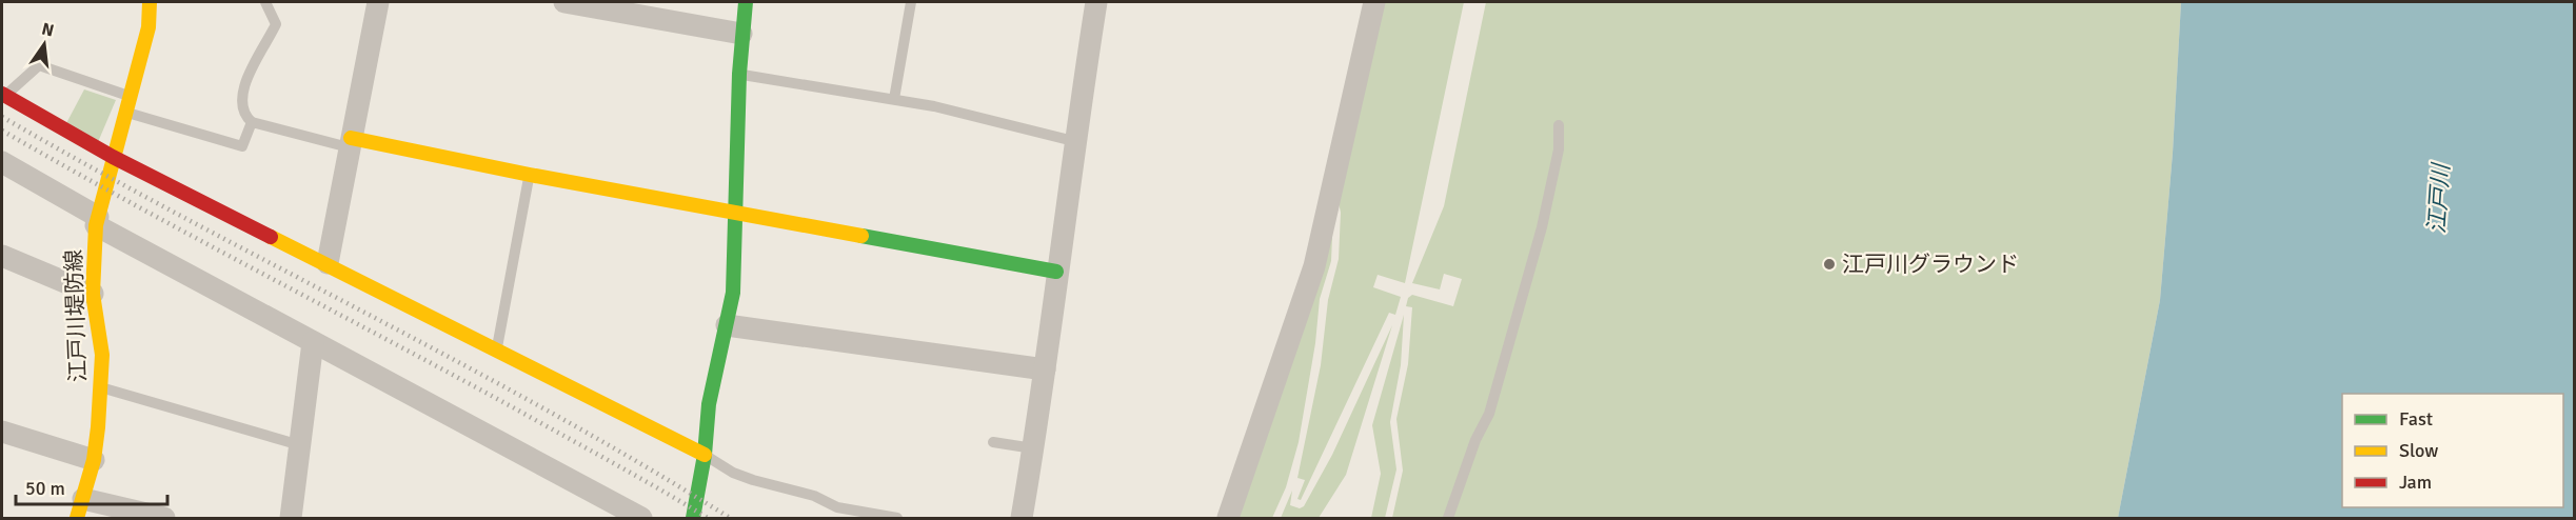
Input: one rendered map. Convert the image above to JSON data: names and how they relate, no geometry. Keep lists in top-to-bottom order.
{
  "streets": {
    "street": ["江戸川堤防線"]
  },
  "water": ["江戸川"],
  "places": ["江戸川グラウンド"],
  "legend": ["Fast", "Slow", "Jam"],
  "scale_bar": "50 m",
  "north": "top"
}
